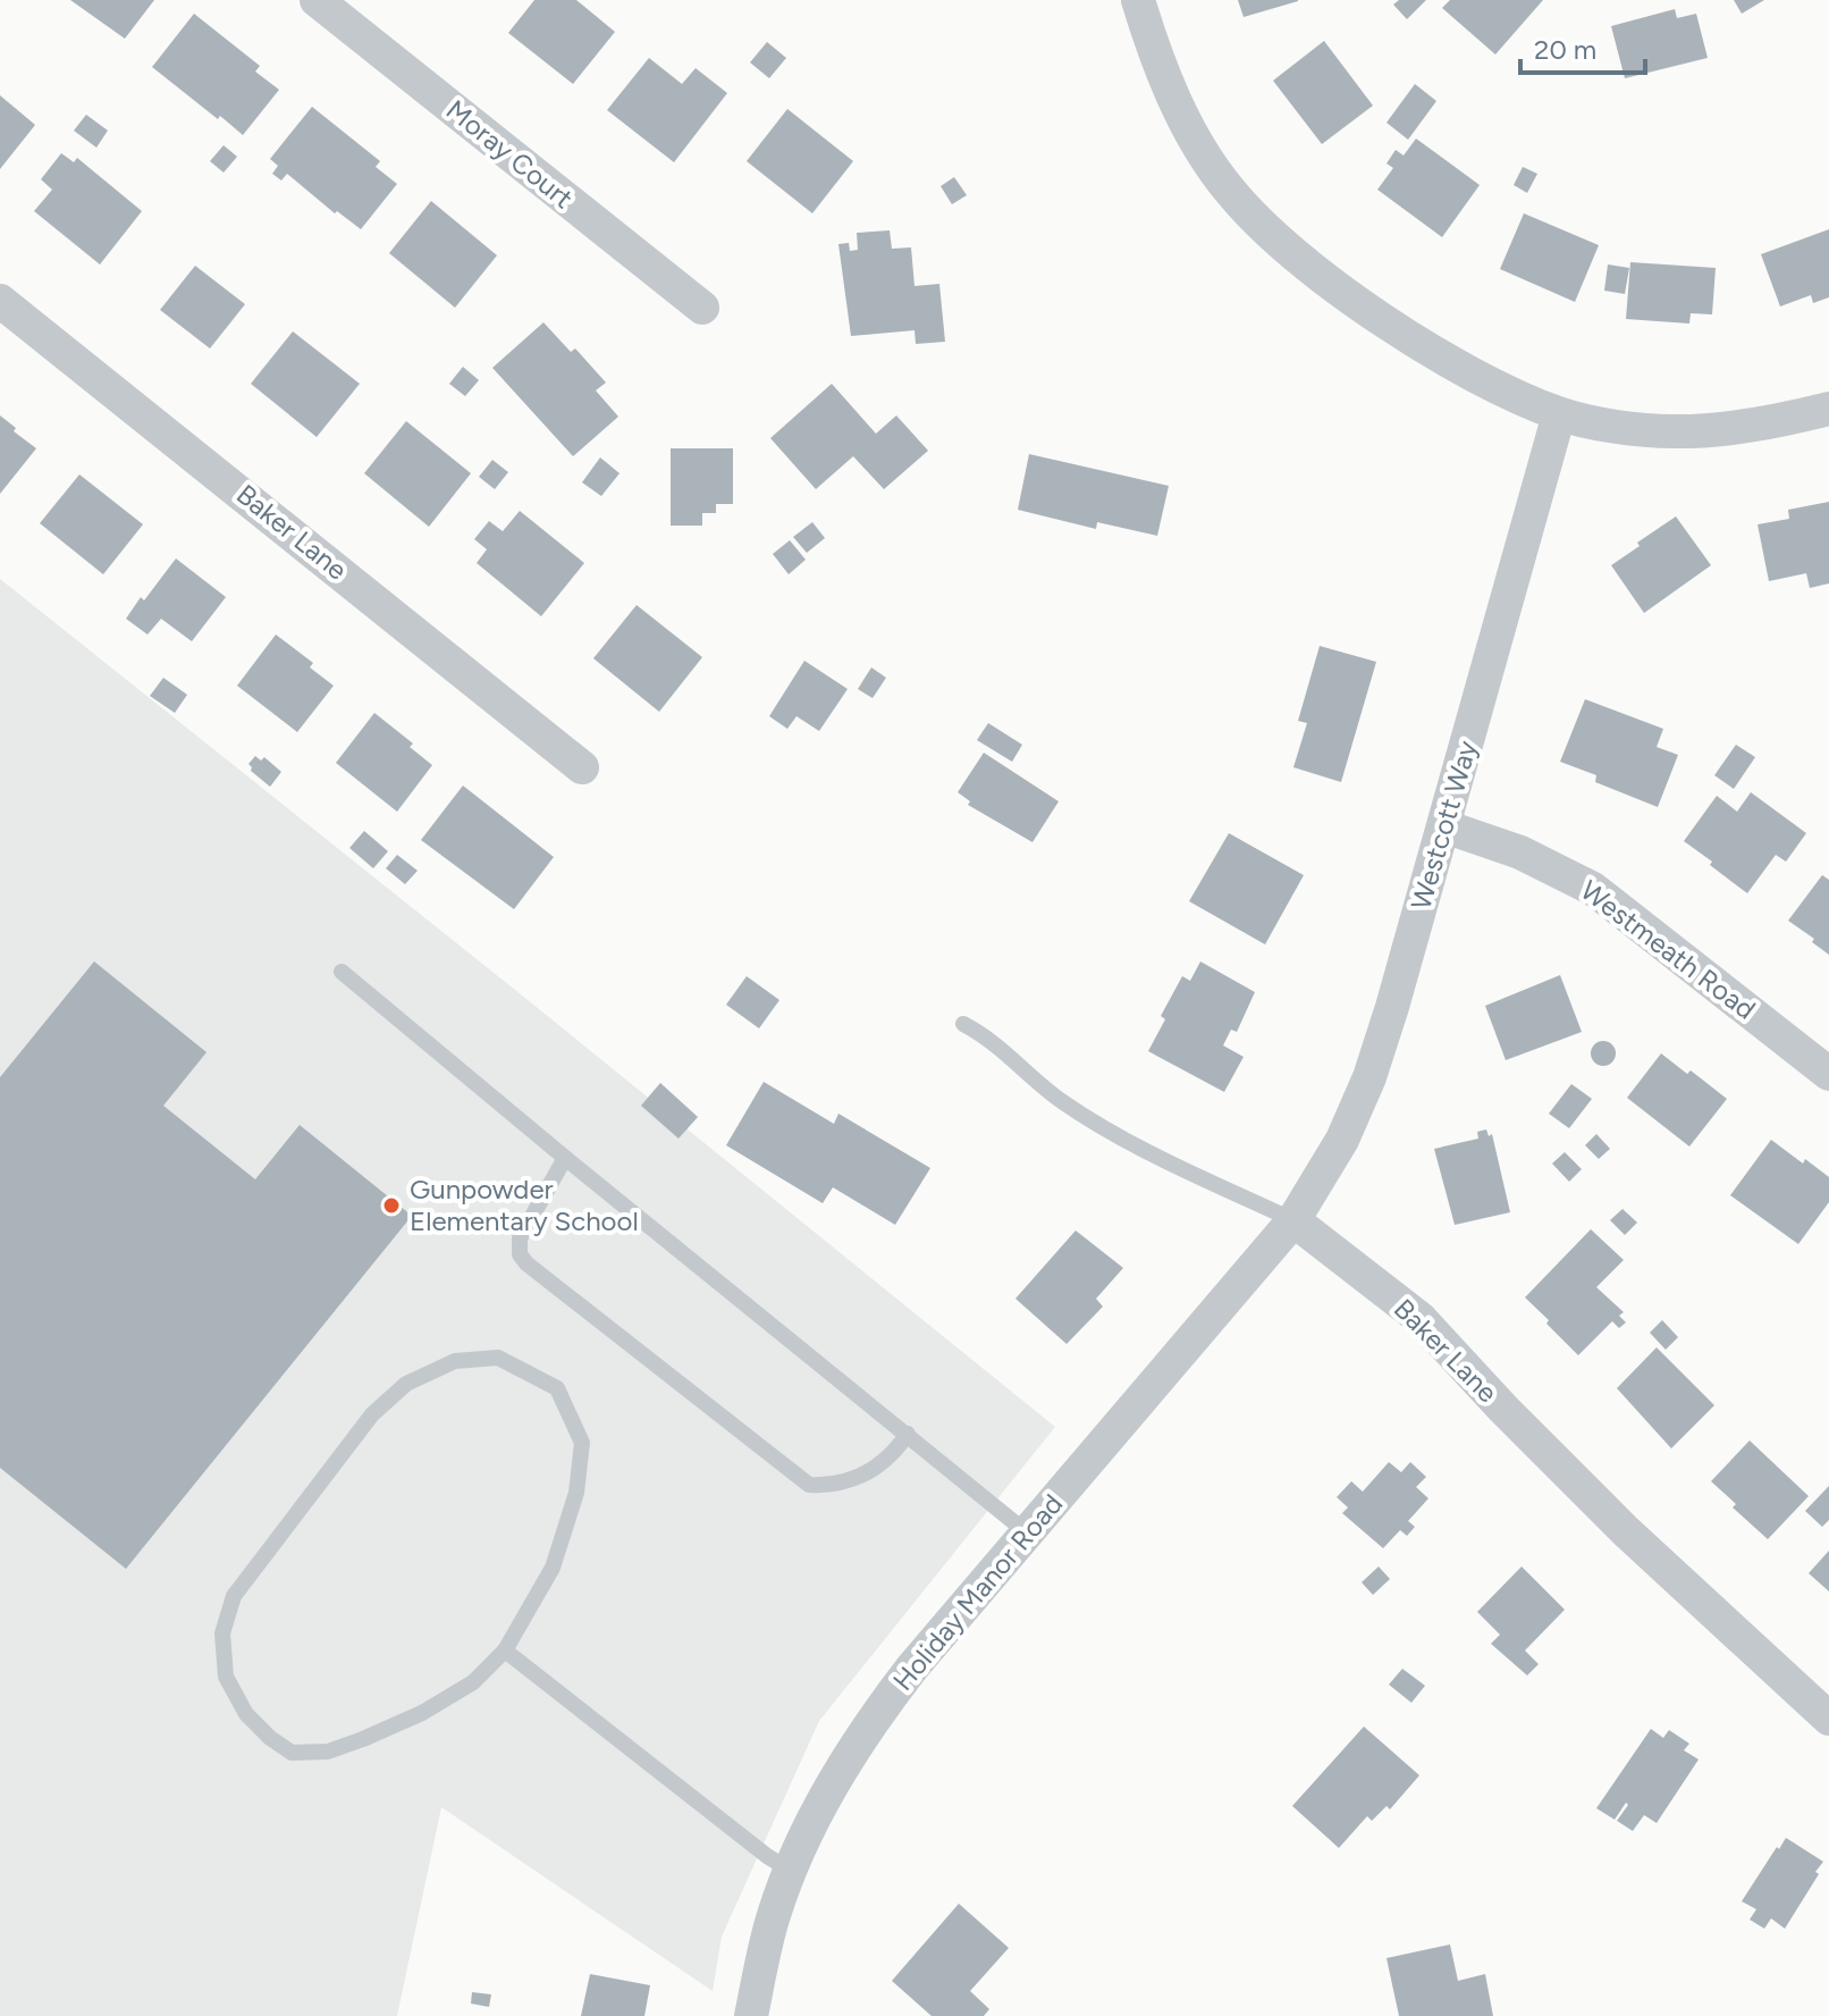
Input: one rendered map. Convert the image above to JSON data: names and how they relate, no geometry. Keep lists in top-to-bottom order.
{
  "streets": {
    "street": [
      "Moray Court",
      "Baker Lane",
      "Westcott Way",
      "Westmeath Road",
      "Holiday Manor Road"
    ]
  },
  "crossings": [
    ["Baker Lane", "Westcott Way"],
    ["Baker Lane", "Holiday Manor Road"],
    ["Westcott Way", "Westmeath Road"],
    ["Westcott Way", "Holiday Manor Road"]
  ],
  "places": ["Gunpowder Elementary School"],
  "scale_bar": "20 m"
}
